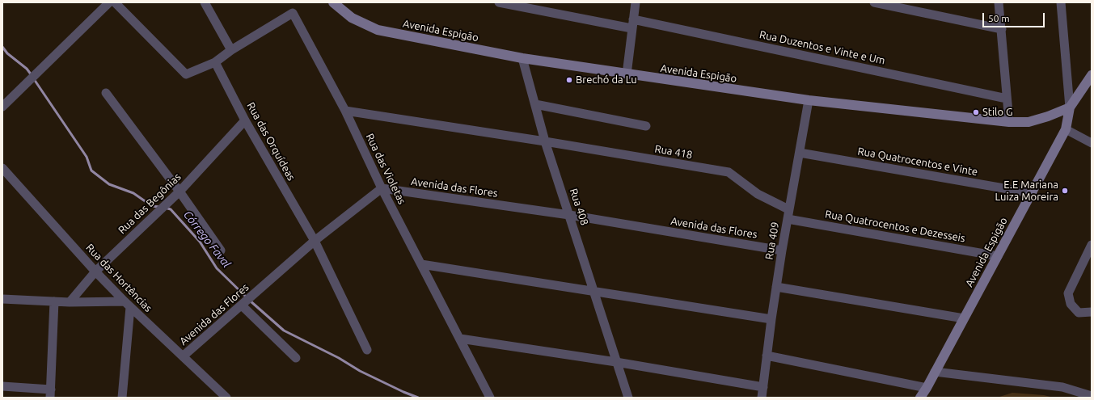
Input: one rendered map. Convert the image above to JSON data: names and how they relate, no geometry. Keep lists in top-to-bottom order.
{
  "streets": {
    "street": [
      "Avenida Espigão",
      "Rua Duzentos e Vinte e Um",
      "Rua das Orquídeas",
      "Rua 418",
      "Rua Quatrocentos e Vinte",
      "Rua das Violetas",
      "Avenida das Flores",
      "Rua das Begônias",
      "Rua 408",
      "Rua Quatrocentos e Dezesseis",
      "Rua 409",
      "Rua das Hortências"
    ]
  },
  "crossings": [
    ["Avenida Espigão", "Rua Quatrocentos e Vinte"],
    ["Avenida Espigão", "Rua 408"],
    ["Avenida Espigão", "Rua Quatrocentos e Dezesseis"],
    ["Avenida Espigão", "Rua 409"],
    ["Rua das Orquídeas", "Rua das Violetas"],
    ["Rua das Orquídeas", "Avenida das Flores"],
    ["Rua das Orquídeas", "Rua das Begônias"],
    ["Rua 418", "Rua das Violetas"],
    ["Rua 418", "Rua 408"],
    ["Rua 418", "Rua 409"],
    ["Rua Quatrocentos e Vinte", "Rua 409"],
    ["Rua das Violetas", "Avenida das Flores"],
    ["Avenida das Flores", "Rua 408"],
    ["Avenida das Flores", "Rua 409"],
    ["Avenida das Flores", "Rua das Hortências"],
    ["Rua das Begônias", "Rua das Hortências"],
    ["Rua Quatrocentos e Dezesseis", "Rua 409"]
  ],
  "water": ["Córrego Faval"],
  "places": ["Brechó da Lu", "Stilo G", "E.E Mariana Luiza Moreira"],
  "scale_bar": "50 m"
}
